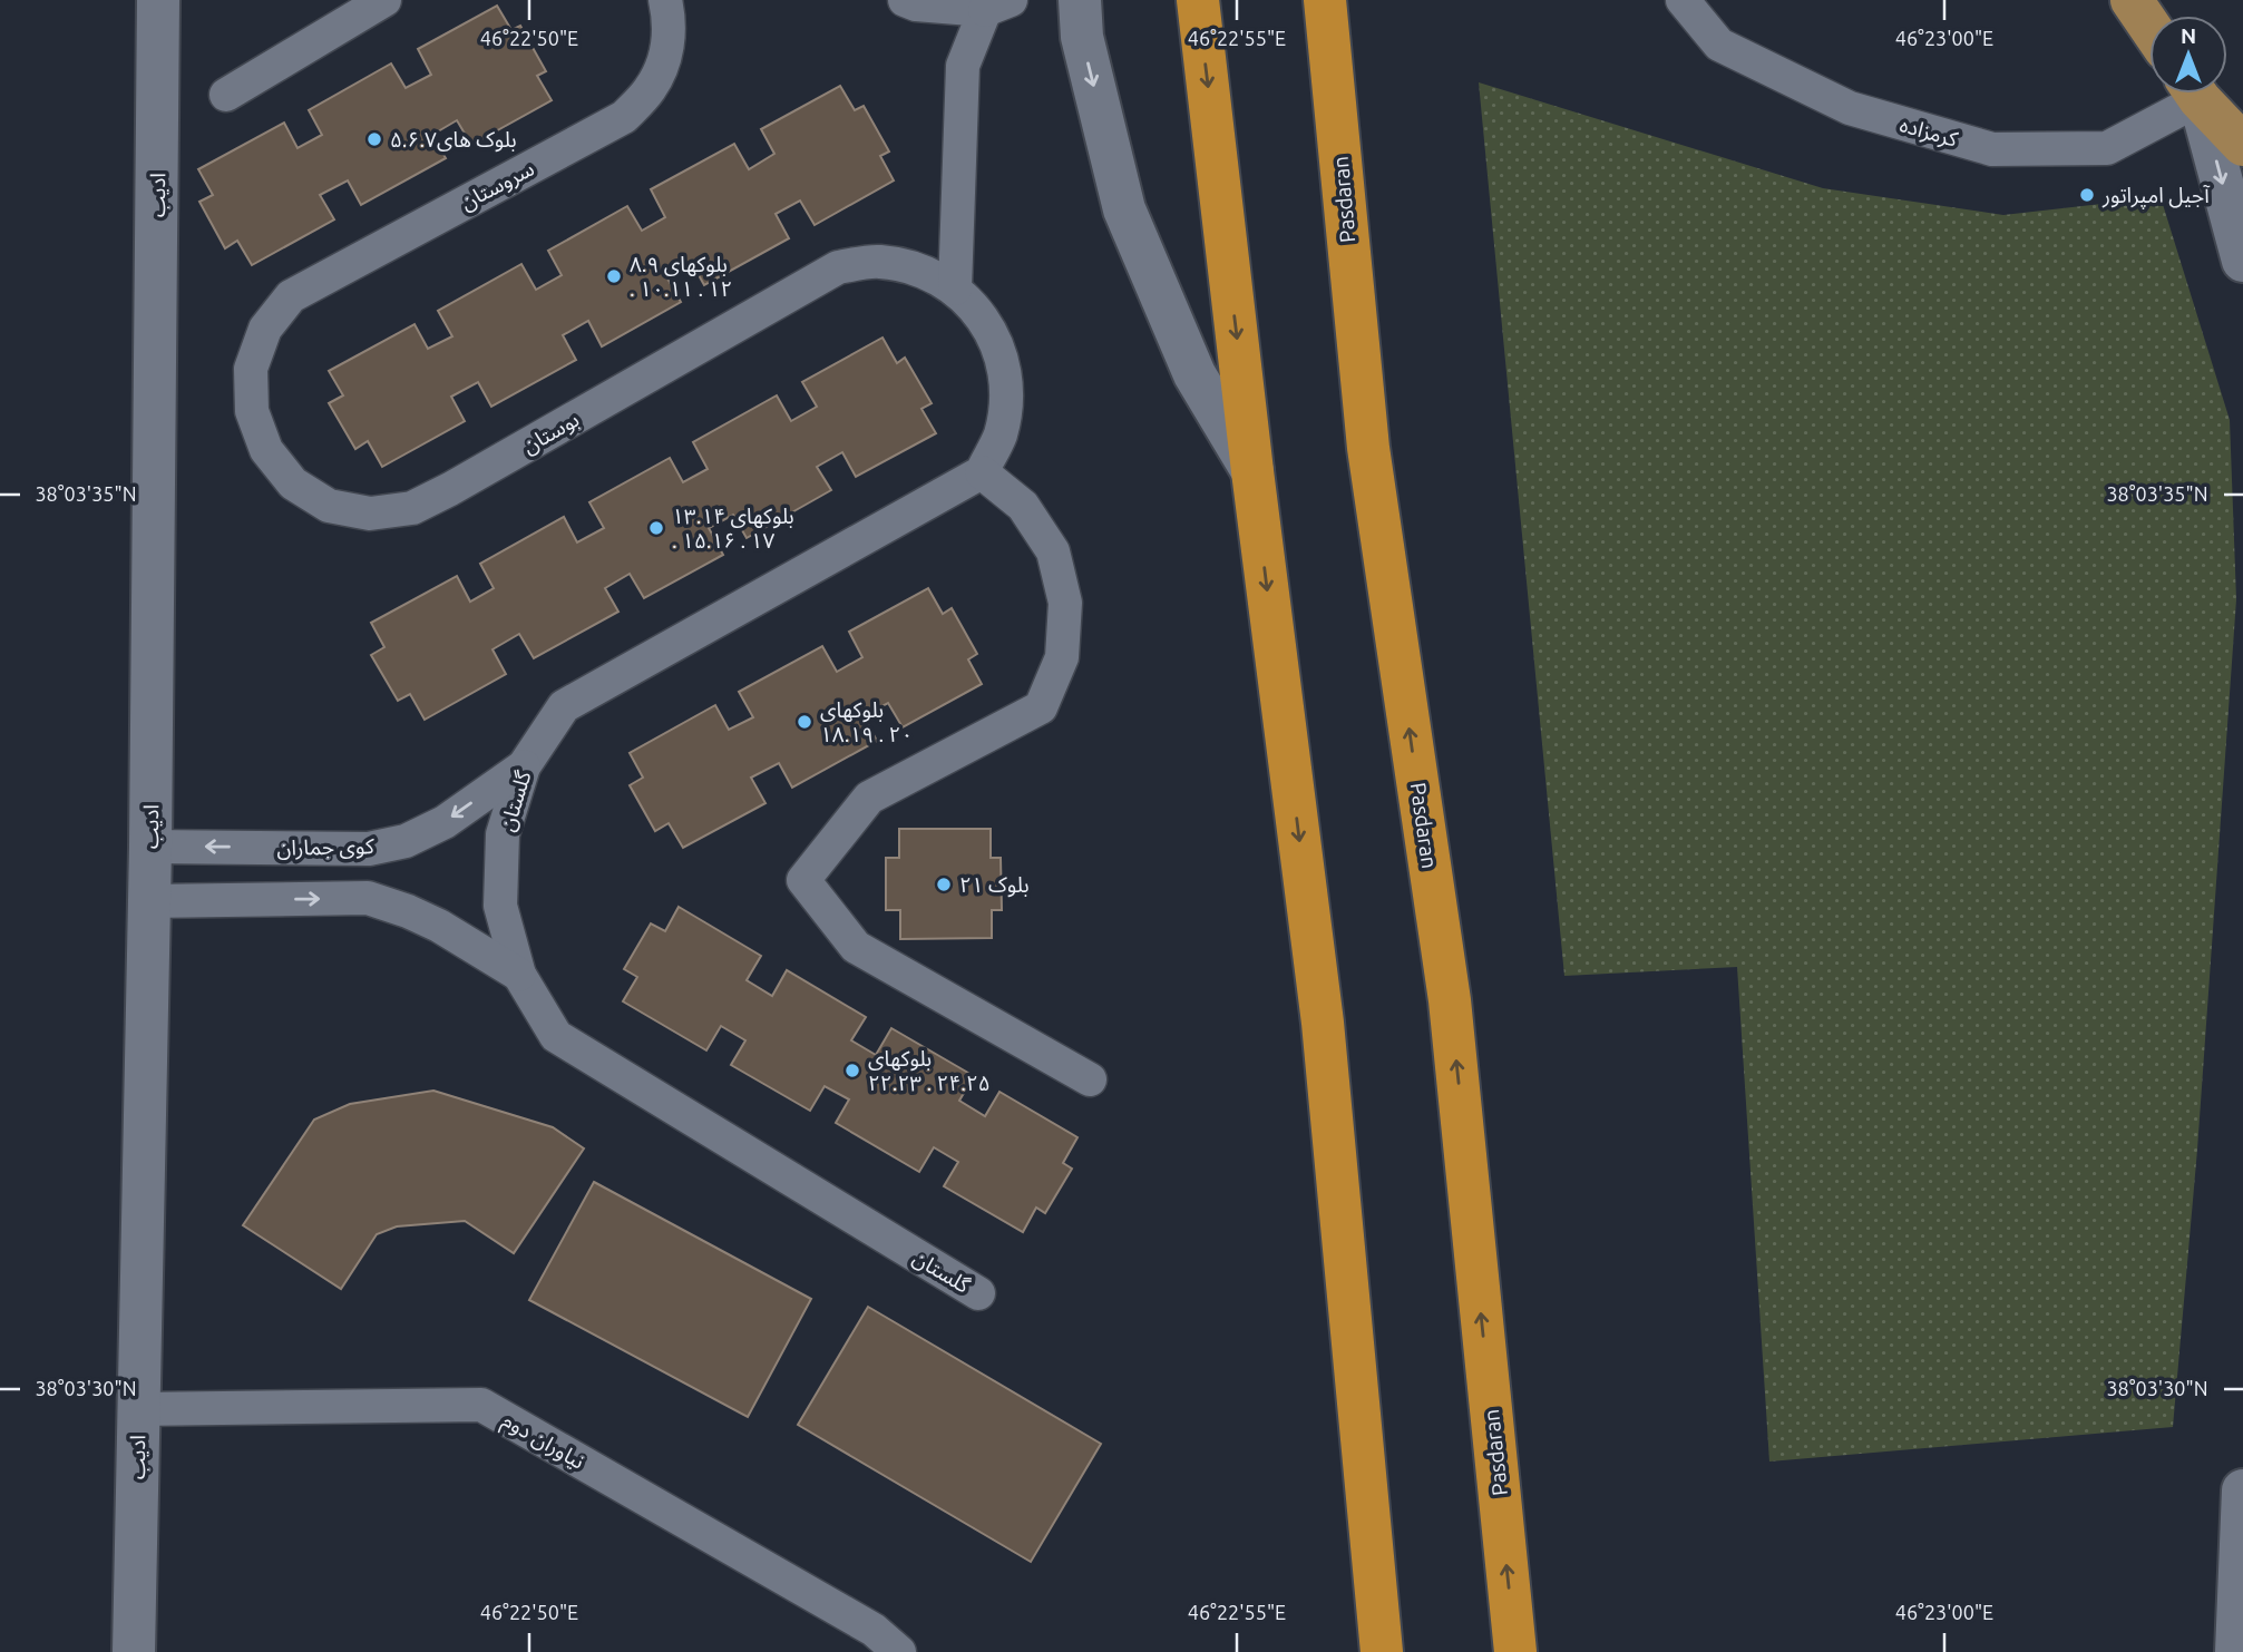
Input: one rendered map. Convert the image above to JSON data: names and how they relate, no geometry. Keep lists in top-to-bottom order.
{
  "streets": {
    "highway": ["Pasdaran"],
    "street": [
      "کرمزاده",
      "سروستان",
      "ادیب",
      "بوستان",
      "گلستان",
      "کوی جماران",
      "نیاوران دوم"
    ]
  },
  "crossings": [
    ["سروستان", "بوستان"],
    ["ادیب", "کوی جماران"],
    ["ادیب", "نیاوران دوم"],
    ["گلستان", "کوی جماران"]
  ],
  "one_way": ["کوی جماران"],
  "places": [
    "بلوک های۵.۶.۷",
    "آجیل امپراتور",
    "بلوکهای ۸.۹ . ۱۰.۱۱ . ۱۲",
    "بلوکهای ۱۳.۱۴ . ۱۵.۱۶ . ۱۷",
    "بلوکهای ۱۸.۱۹ . ۲۰",
    "بلوک ۲۱",
    "بلوکهای ۲۲.۲۳ . ۲۴.۲۵"
  ],
  "north": "top",
  "coordinates": [
    "46°22'50\"E",
    "46°22'55\"E",
    "46°23'00\"E",
    "38°03'35\"N",
    "38°03'30\"N"
  ]
}
